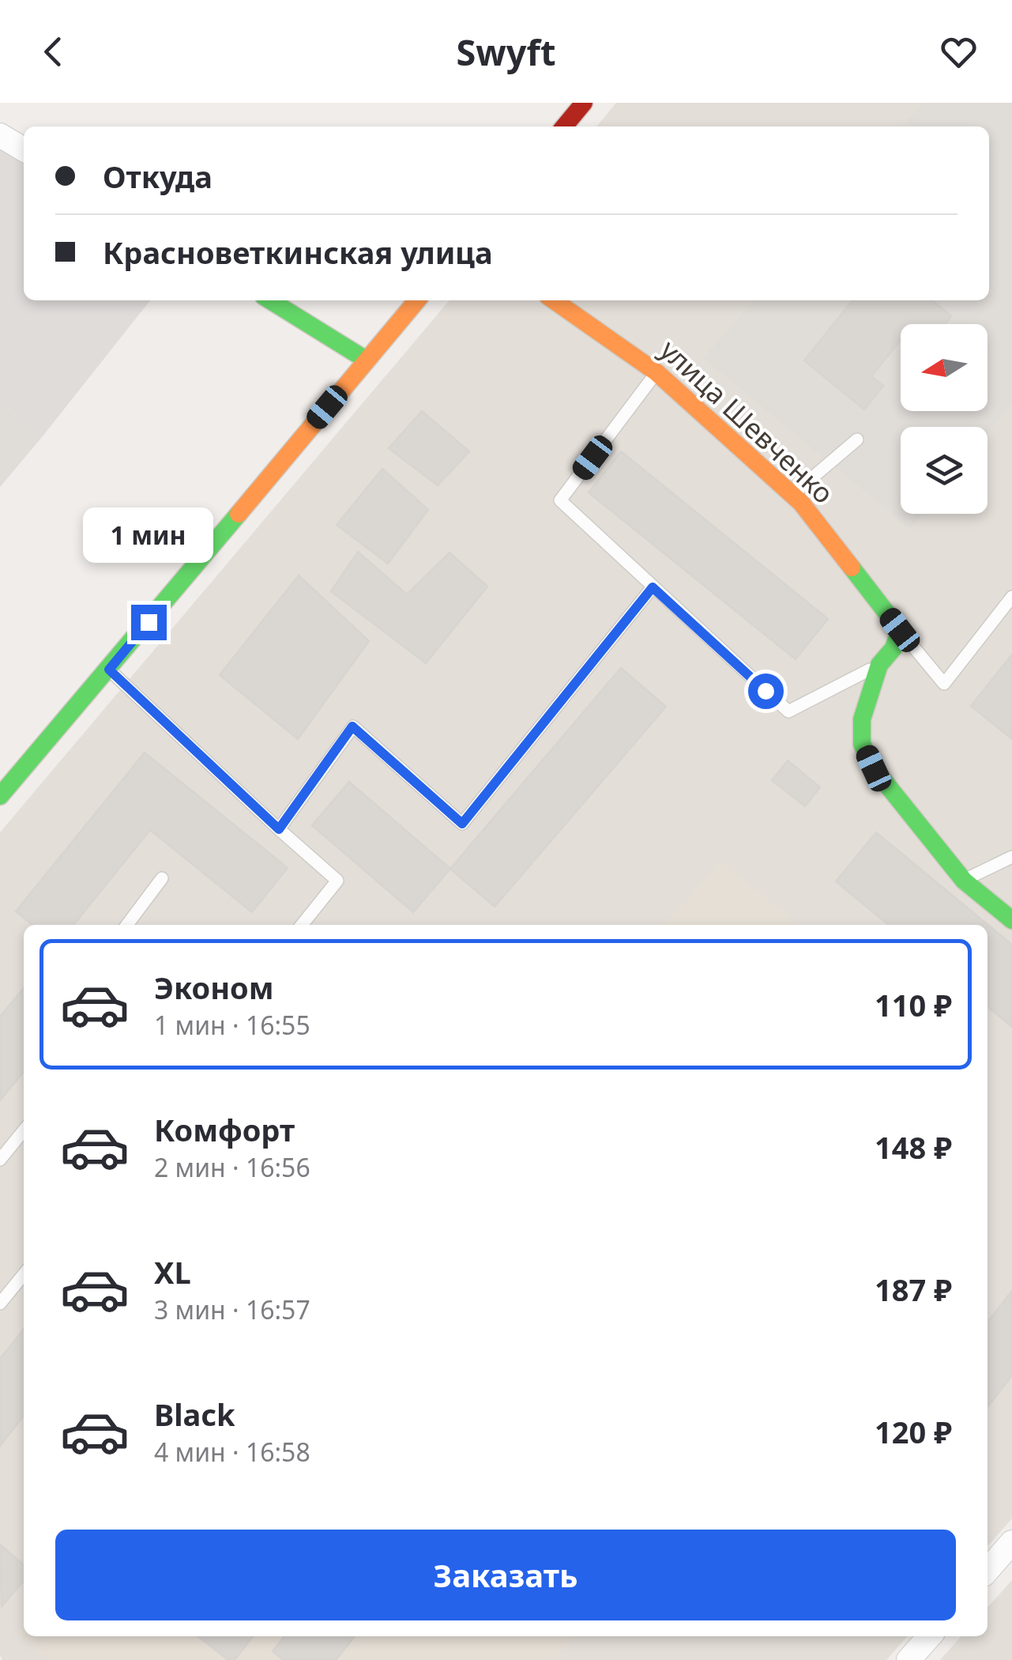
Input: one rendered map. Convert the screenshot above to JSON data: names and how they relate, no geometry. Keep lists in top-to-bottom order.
{
  "streets": {
    "street": ["улица Шевченко"]
  },
  "north": "left",
  "page": {
    "header": "Swyft",
    "banner": ["Откуда", "Красноветкинская улица"],
    "bubble": "1 мин",
    "list": [
      {
        "name": "Эконом",
        "note": "1 мин · 16:55",
        "value": "110 ₽"
      },
      {
        "name": "Комфорт",
        "note": "2 мин · 16:56",
        "value": "148 ₽"
      },
      {
        "name": "XL",
        "note": "3 мин · 16:57",
        "value": "187 ₽"
      },
      {
        "name": "Black",
        "note": "4 мин · 16:58",
        "value": "120 ₽"
      }
    ],
    "buttons": "Заказать"
  }
}
